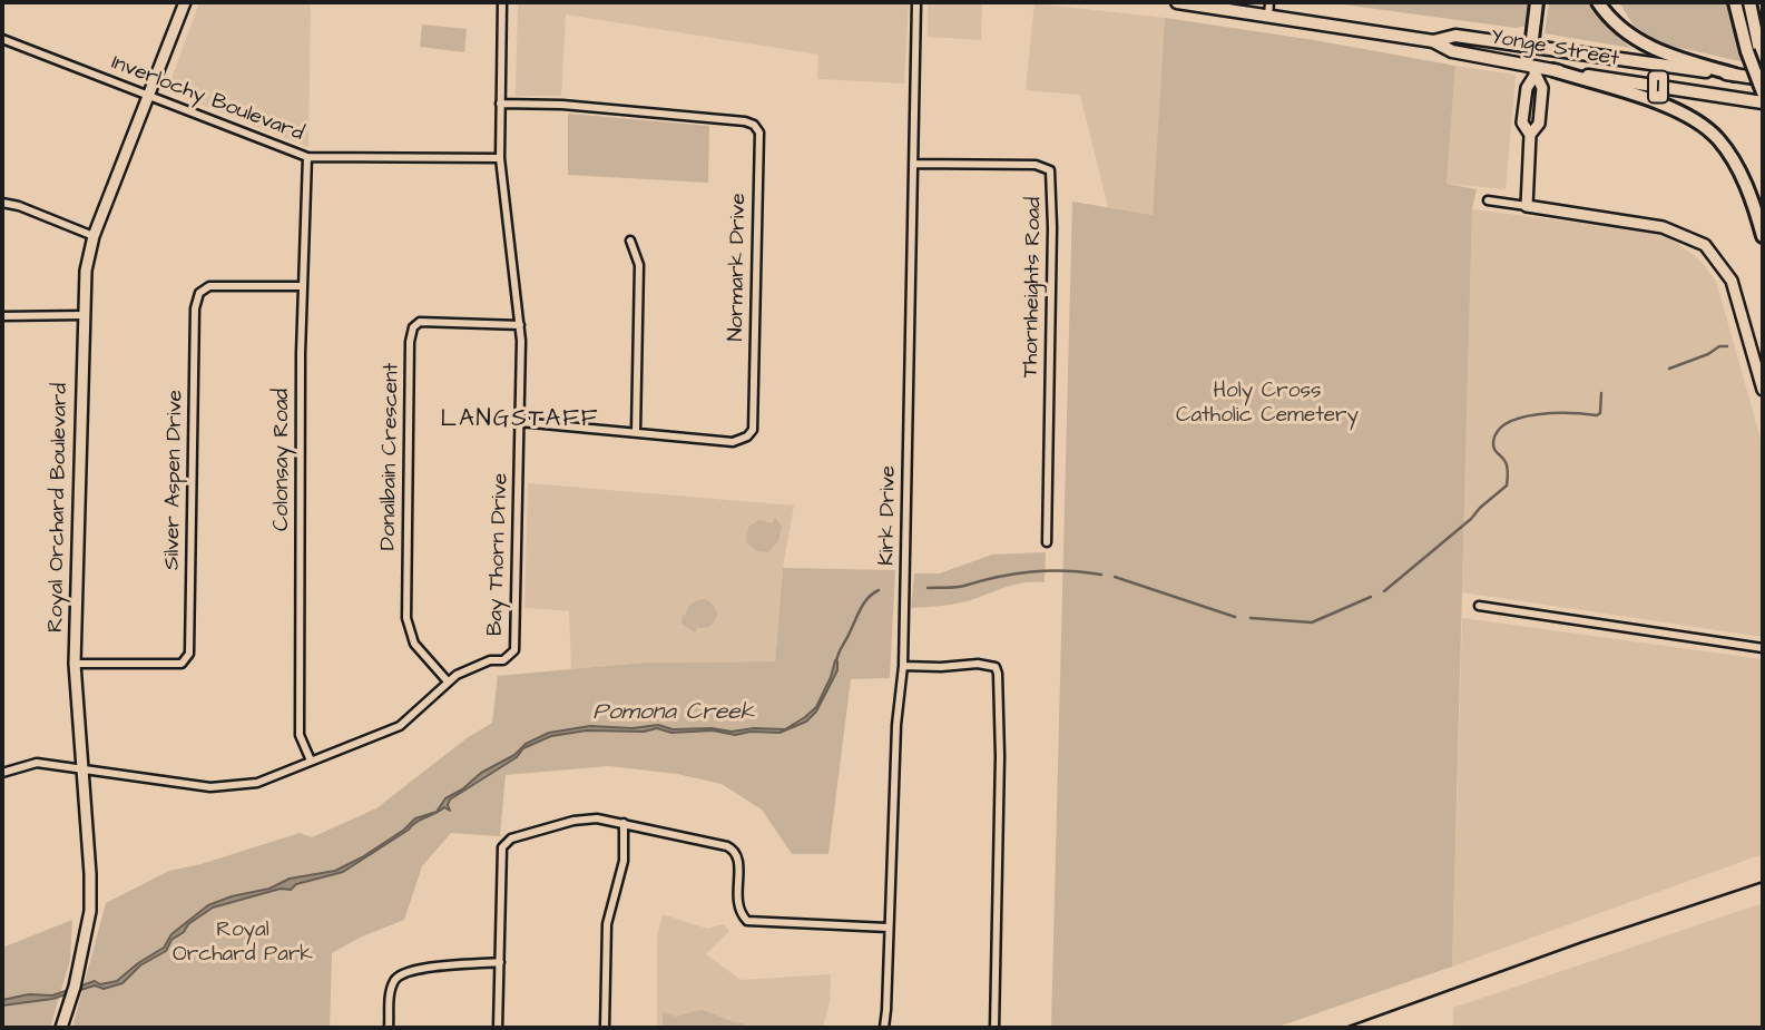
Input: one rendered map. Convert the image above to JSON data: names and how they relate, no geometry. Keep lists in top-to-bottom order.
{
  "streets": {
    "main road": ["Yonge Street", "1"],
    "street": [
      "Inverlochy Boulevard",
      "Normark Drive",
      "Thornheights Road",
      "Donalbain Crescent",
      "Colonsay Road",
      "Silver Aspen Drive",
      "Royal Orchard Boulevard",
      "Kirk Drive",
      "Bay Thorn Drive"
    ]
  },
  "crossings": [
    ["Inverlochy Boulevard", "Colonsay Road"],
    ["Inverlochy Boulevard", "Royal Orchard Boulevard"],
    ["Inverlochy Boulevard", "Bay Thorn Drive"],
    ["Normark Drive", "Bay Thorn Drive"],
    ["Thornheights Road", "Kirk Drive"],
    ["Donalbain Crescent", "Bay Thorn Drive"],
    ["Colonsay Road", "Silver Aspen Drive"],
    ["Colonsay Road", "Bay Thorn Drive"],
    ["Silver Aspen Drive", "Royal Orchard Boulevard"],
    ["Royal Orchard Boulevard", "Bay Thorn Drive"]
  ],
  "districts": ["LANGSTAFF"],
  "water": ["Pomona Creek"],
  "parks": ["Holy Cross Catholic Cemetery", "Royal Orchard Park"]
}
